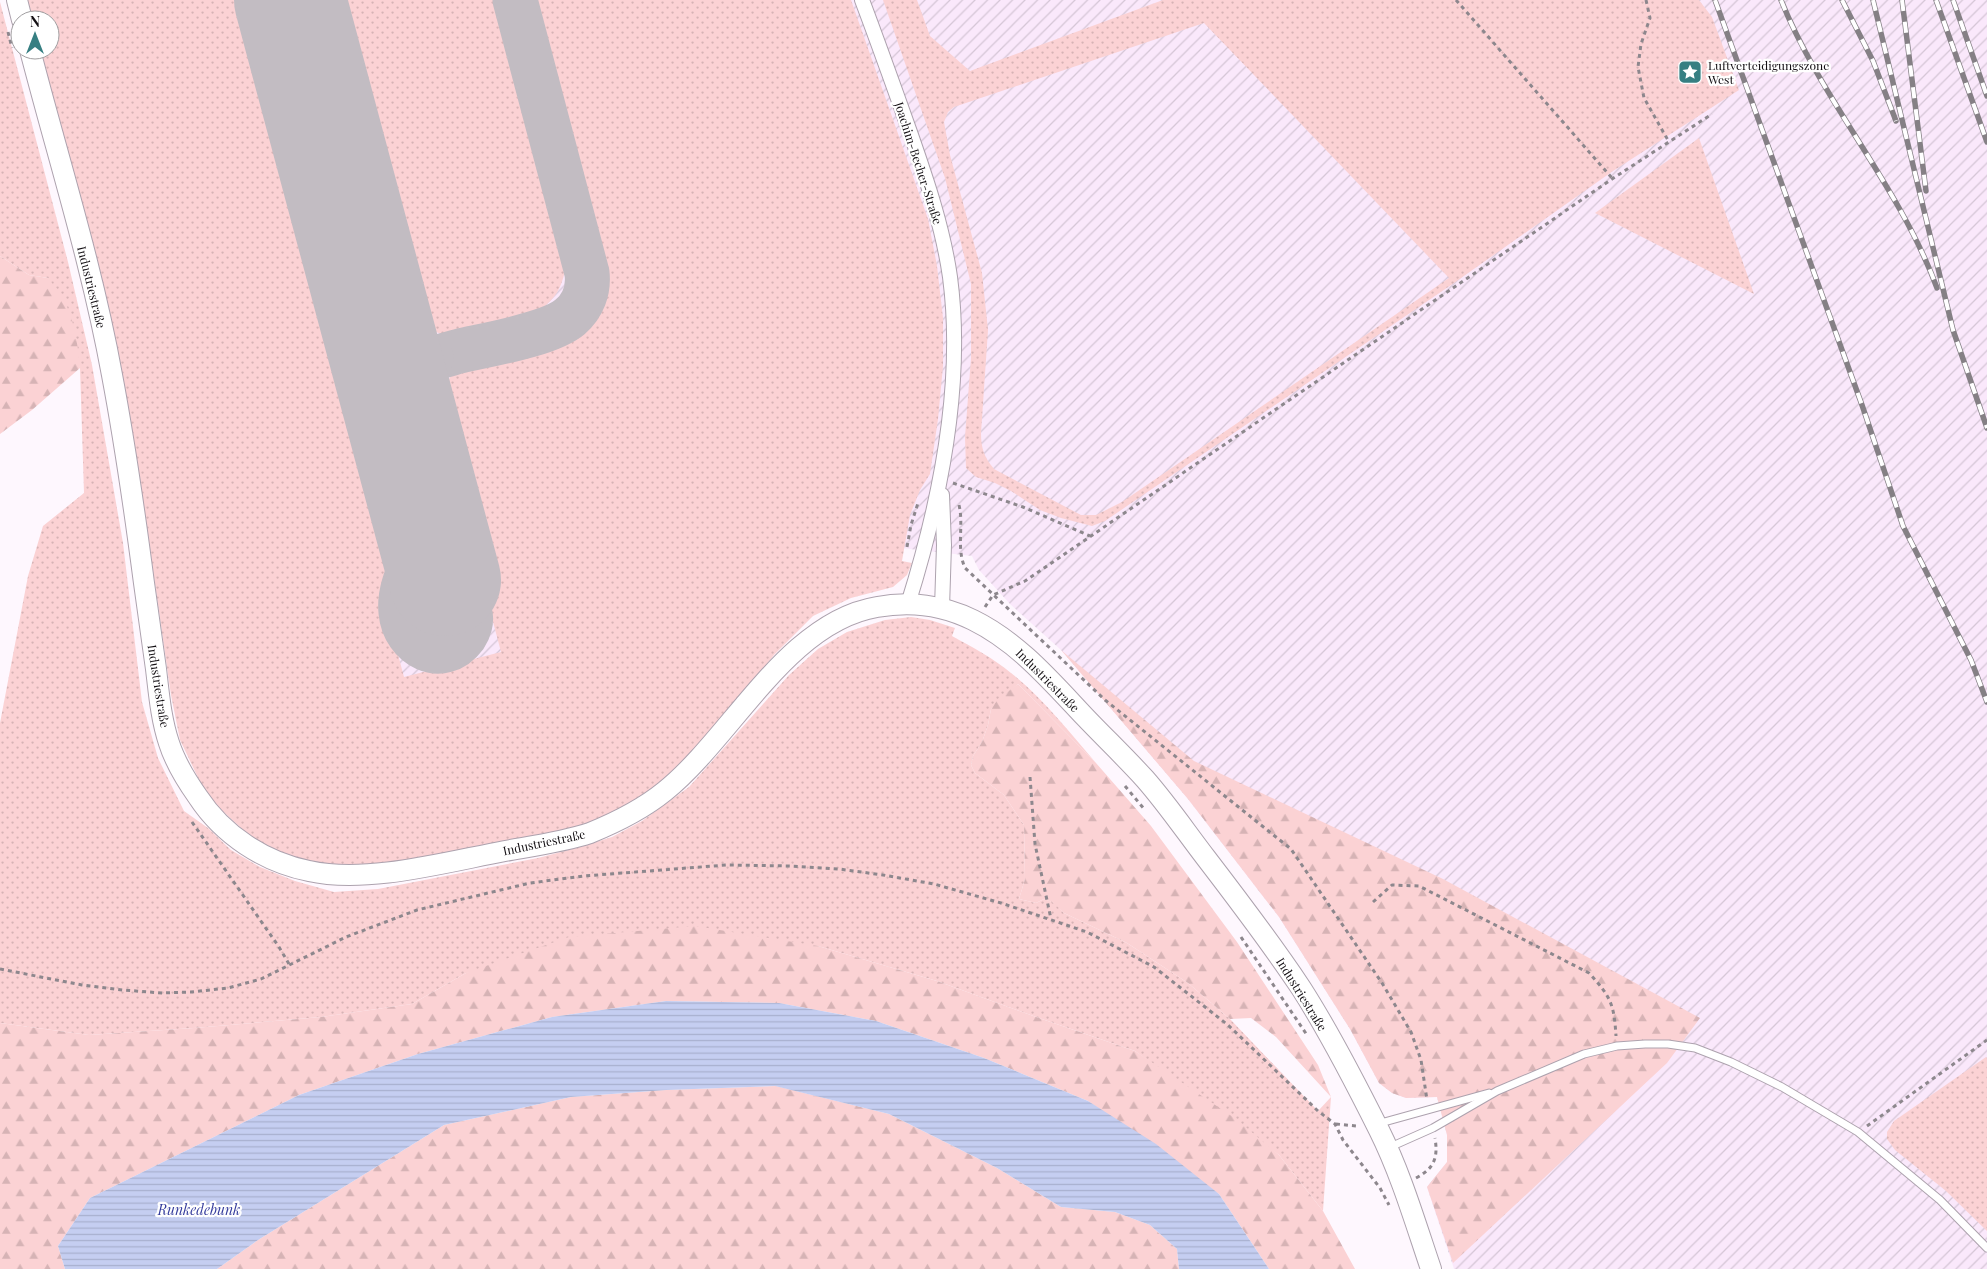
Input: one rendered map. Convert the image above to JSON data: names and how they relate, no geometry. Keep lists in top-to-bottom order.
{
  "streets": {
    "street": ["Joachim-Becher-Straße", "Industriestraße"]
  },
  "crossings": [
    ["Joachim-Becher-Straße", "Industriestraße"]
  ],
  "water": ["Runkedebunk"],
  "places": {
    "place": ["Luftverteidigungszone West"]
  },
  "north": "top"
}
